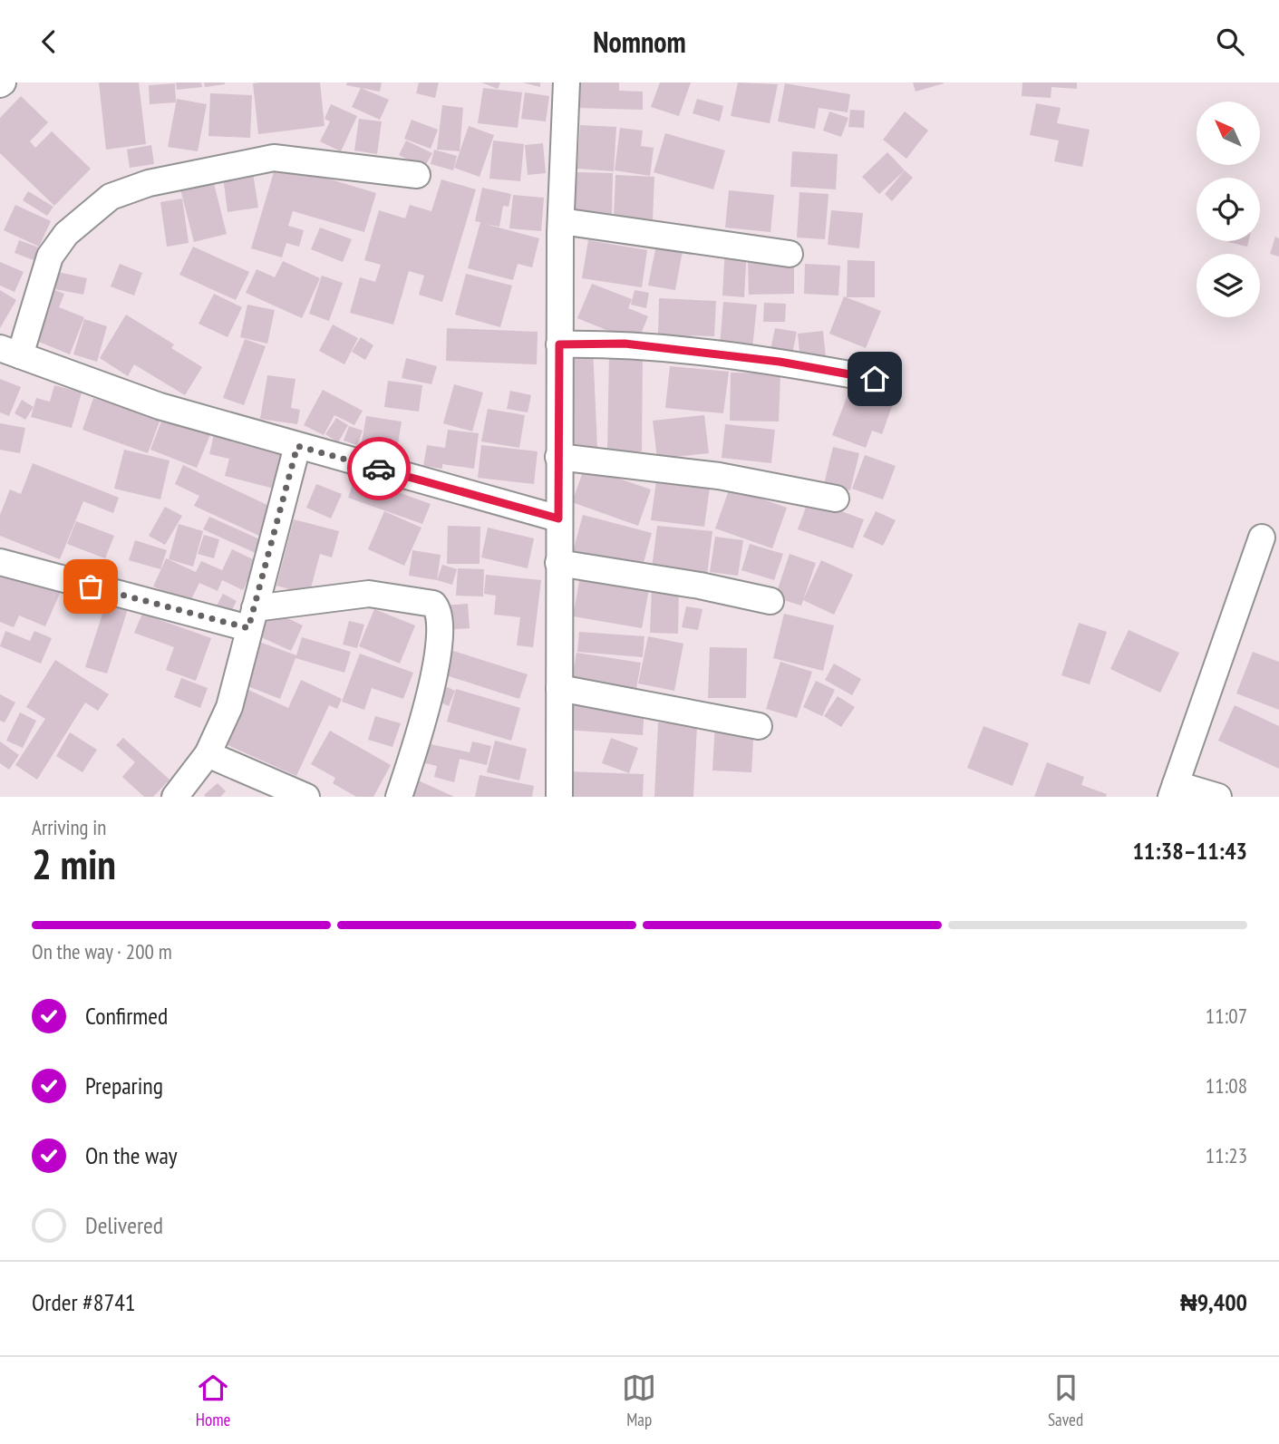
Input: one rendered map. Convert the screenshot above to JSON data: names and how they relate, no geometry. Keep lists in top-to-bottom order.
{
  "north": "top left",
  "page": {
    "header": "Nomnom",
    "heading": ["2 min", "Arriving in", "11:38–11:43"],
    "panel": ["Order #8741", "₦9,400"],
    "bar": "On the way · 200 m",
    "list": [
      ["Confirmed", "11:07"],
      ["Preparing", "11:08"],
      ["On the way", "11:23"],
      "Delivered"
    ],
    "tabs": ["Home", "Map", "Saved"]
  }
}
